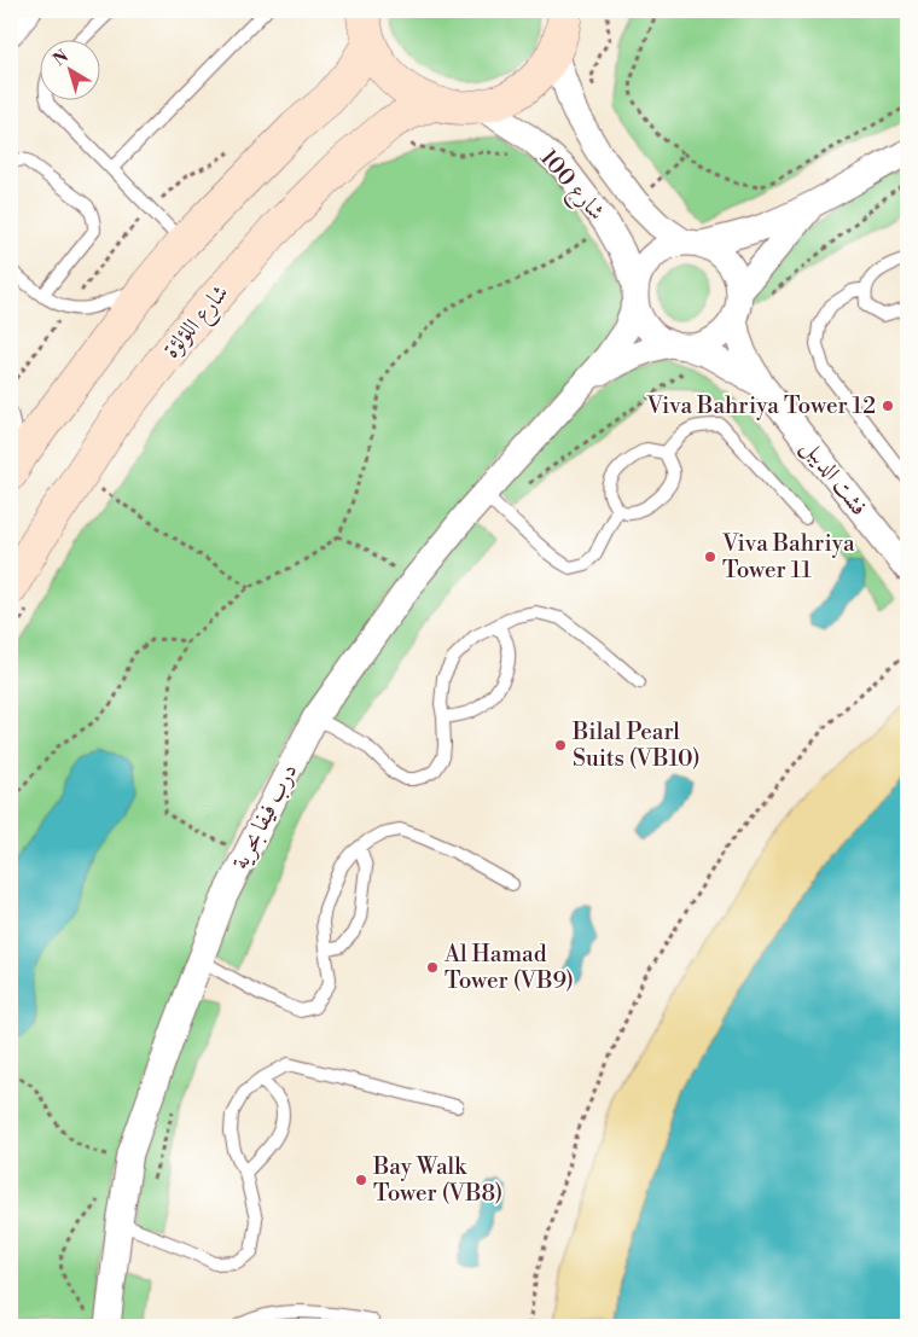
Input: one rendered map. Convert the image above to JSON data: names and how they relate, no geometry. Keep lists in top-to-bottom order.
{
  "streets": {
    "main road": ["شارع اللؤلؤة"],
    "street": ["شارع 100", "فشت الديبل", "درب فيفا بحرية"]
  },
  "crossings": [
    ["شارع 100", "فشت الديبل"],
    ["شارع 100", "درب فيفا بحرية"],
    ["فشت الديبل", "درب فيفا بحرية"]
  ],
  "places": [
    "Viva Bahriya Tower 12",
    "Viva Bahriya Tower 11",
    "Bilal Pearl Suits (VB10)",
    "Al Hamad Tower (VB9)",
    "Bay Walk Tower (VB8)"
  ],
  "north": "top left"
}
